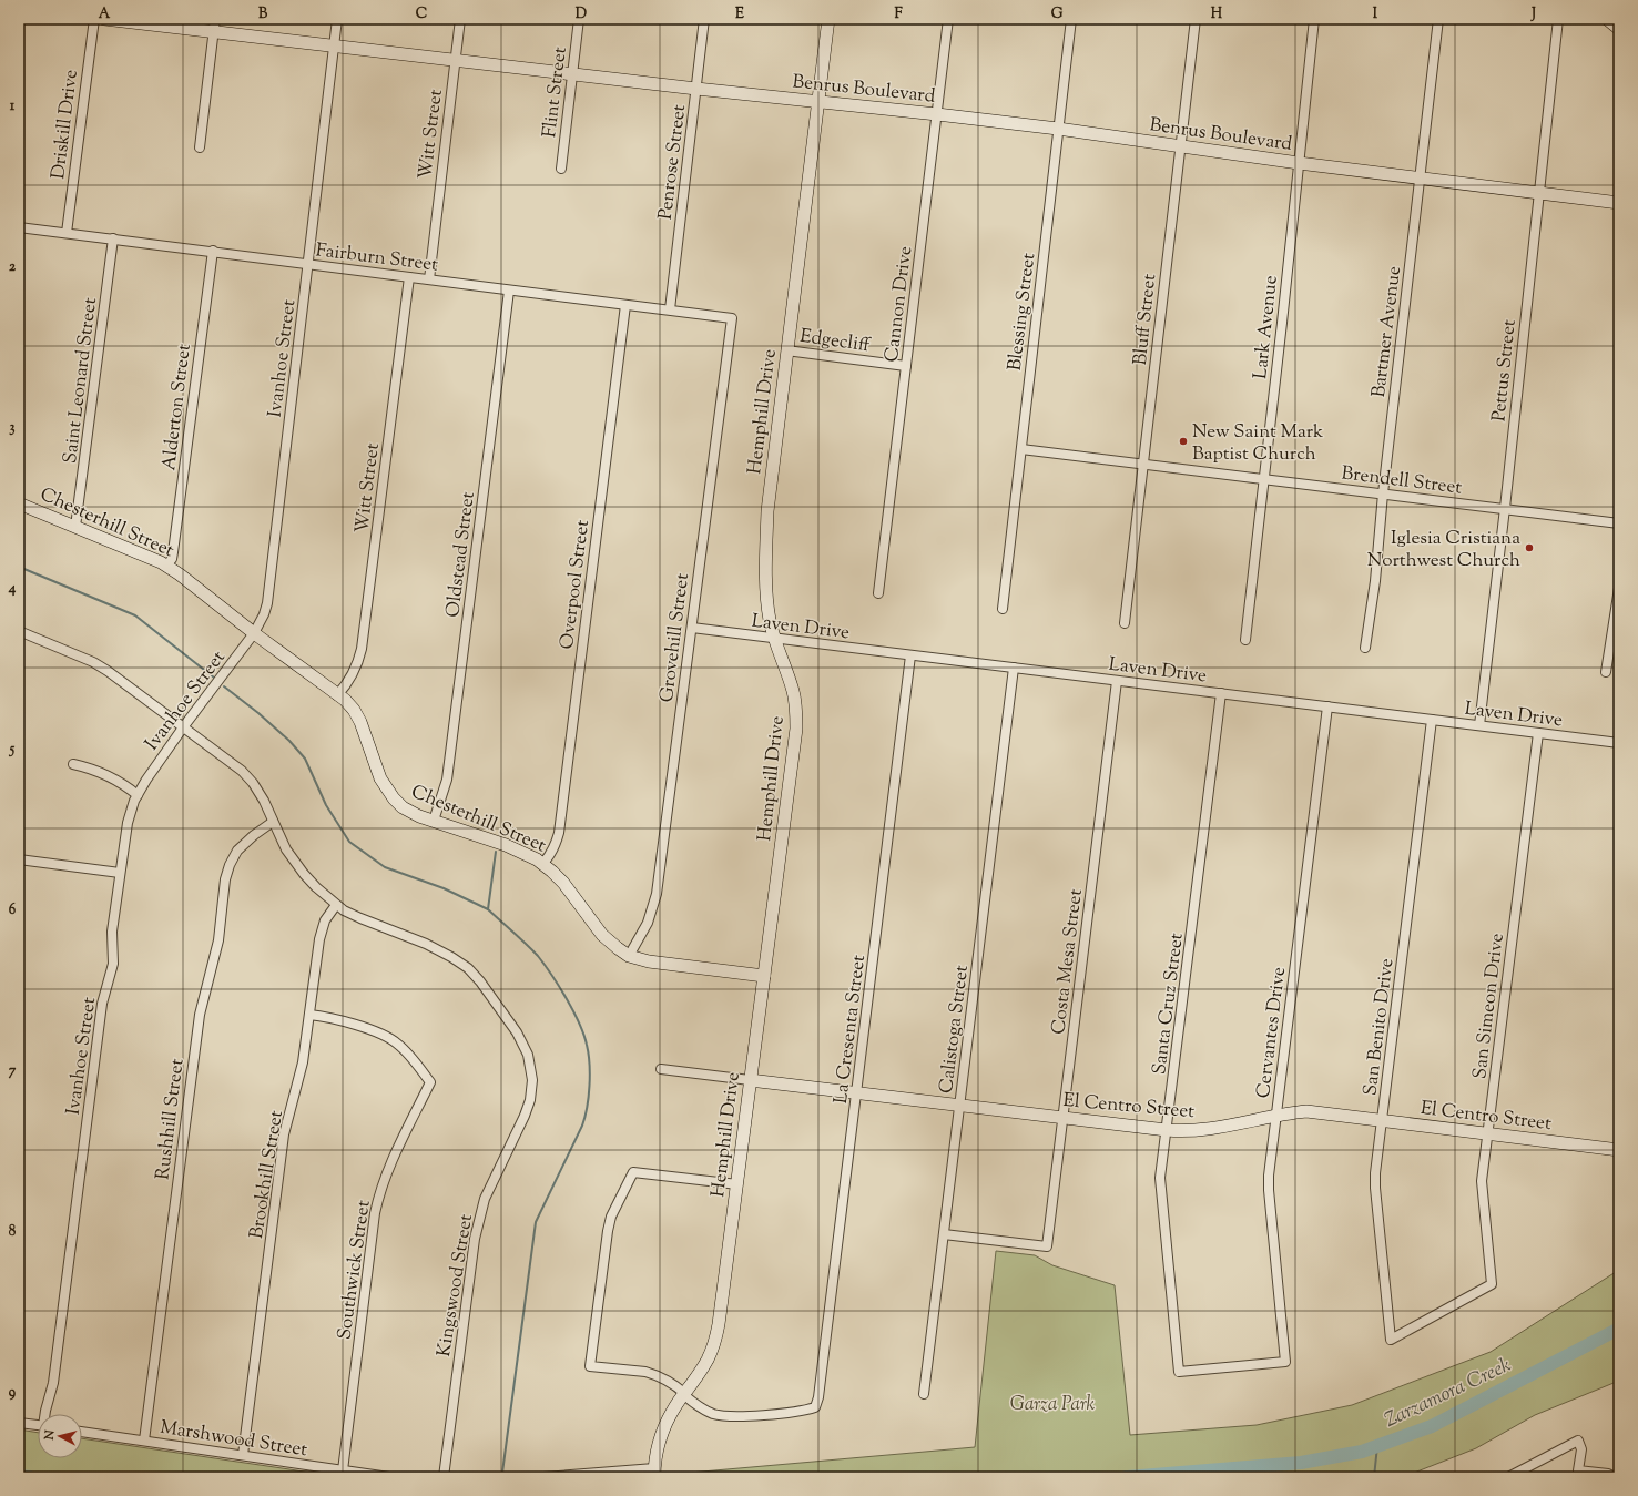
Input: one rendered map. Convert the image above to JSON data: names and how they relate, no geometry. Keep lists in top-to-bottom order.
{
  "streets": {
    "street": [
      "Benrus Boulevard",
      "Flint Street",
      "Driskill Drive",
      "Witt Street",
      "Penrose Street",
      "Fairburn Street",
      "Cannon Drive",
      "Blessing Street",
      "Bluff Street",
      "Lark Avenue",
      "Bartmer Avenue",
      "Edgecliff",
      "Ivanhoe Street",
      "Pettus Street",
      "Saint Leonard Street",
      "Alderton Street",
      "Hemphill Drive",
      "Brendell Street",
      "Chesterhill Street",
      "Oldstead Street",
      "Overpool Street",
      "Laven Drive",
      "Grovehill Street",
      "Costa Mesa Street",
      "Santa Cruz Street",
      "San Simeon Drive",
      "San Benito Drive",
      "La Cresenta Street",
      "Calistoga Street",
      "Cervantes Drive",
      "El Centro Street",
      "Rushhill Street",
      "Brookhill Street",
      "Southwick Street",
      "Kingswood Street",
      "Marshwood Street"
    ]
  },
  "crossings": [
    ["Benrus Boulevard", "Flint Street"],
    ["Benrus Boulevard", "Witt Street"],
    ["Benrus Boulevard", "Penrose Street"],
    ["Benrus Boulevard", "Cannon Drive"],
    ["Benrus Boulevard", "Blessing Street"],
    ["Benrus Boulevard", "Bluff Street"],
    ["Benrus Boulevard", "Lark Avenue"],
    ["Benrus Boulevard", "Bartmer Avenue"],
    ["Benrus Boulevard", "Ivanhoe Street"],
    ["Benrus Boulevard", "Pettus Street"],
    ["Benrus Boulevard", "Hemphill Drive"],
    ["Driskill Drive", "Fairburn Street"],
    ["Witt Street", "Fairburn Street"],
    ["Witt Street", "Chesterhill Street"],
    ["Penrose Street", "Fairburn Street"],
    ["Fairburn Street", "Ivanhoe Street"],
    ["Fairburn Street", "Saint Leonard Street"],
    ["Fairburn Street", "Alderton Street"],
    ["Fairburn Street", "Oldstead Street"],
    ["Fairburn Street", "Overpool Street"],
    ["Fairburn Street", "Grovehill Street"],
    ["Cannon Drive", "Edgecliff"],
    ["Blessing Street", "Brendell Street"],
    ["Bluff Street", "Brendell Street"],
    ["Lark Avenue", "Brendell Street"],
    ["Bartmer Avenue", "Brendell Street"],
    ["Edgecliff", "Hemphill Drive"],
    ["Ivanhoe Street", "Chesterhill Street"],
    ["Ivanhoe Street", "Kingswood Street"],
    ["Pettus Street", "Brendell Street"],
    ["Pettus Street", "Laven Drive"],
    ["Saint Leonard Street", "Chesterhill Street"],
    ["Alderton Street", "Chesterhill Street"],
    ["Hemphill Drive", "Chesterhill Street"],
    ["Hemphill Drive", "Laven Drive"],
    ["Hemphill Drive", "La Cresenta Street"],
    ["Hemphill Drive", "El Centro Street"],
    ["Chesterhill Street", "Oldstead Street"],
    ["Chesterhill Street", "Overpool Street"],
    ["Chesterhill Street", "Grovehill Street"],
    ["Laven Drive", "Grovehill Street"],
    ["Laven Drive", "Costa Mesa Street"],
    ["Laven Drive", "Santa Cruz Street"],
    ["Laven Drive", "San Simeon Drive"],
    ["Laven Drive", "San Benito Drive"],
    ["Laven Drive", "La Cresenta Street"],
    ["Laven Drive", "Calistoga Street"],
    ["Laven Drive", "Cervantes Drive"],
    ["Costa Mesa Street", "Calistoga Street"],
    ["Costa Mesa Street", "El Centro Street"],
    ["Santa Cruz Street", "Cervantes Drive"],
    ["Santa Cruz Street", "El Centro Street"],
    ["San Simeon Drive", "San Benito Drive"],
    ["San Simeon Drive", "El Centro Street"],
    ["San Benito Drive", "El Centro Street"],
    ["La Cresenta Street", "El Centro Street"],
    ["Calistoga Street", "El Centro Street"],
    ["Cervantes Drive", "El Centro Street"],
    ["Rushhill Street", "Kingswood Street"],
    ["Rushhill Street", "Marshwood Street"],
    ["Brookhill Street", "Southwick Street"],
    ["Brookhill Street", "Kingswood Street"],
    ["Brookhill Street", "Marshwood Street"],
    ["Southwick Street", "Marshwood Street"]
  ],
  "water": ["Zarzamora Creek"],
  "parks": ["Garza Park"],
  "places": ["New Saint Mark Baptist Church", "Iglesia Cristiana Northwest Church"],
  "north": "left",
  "grid": {
    "columns": [
      "A",
      "B",
      "C",
      "D",
      "E",
      "F",
      "G",
      "H",
      "I",
      "J"
    ],
    "rows": [
      "1",
      "2",
      "3",
      "4",
      "5",
      "6",
      "7",
      "8",
      "9"
    ]
  }
}
